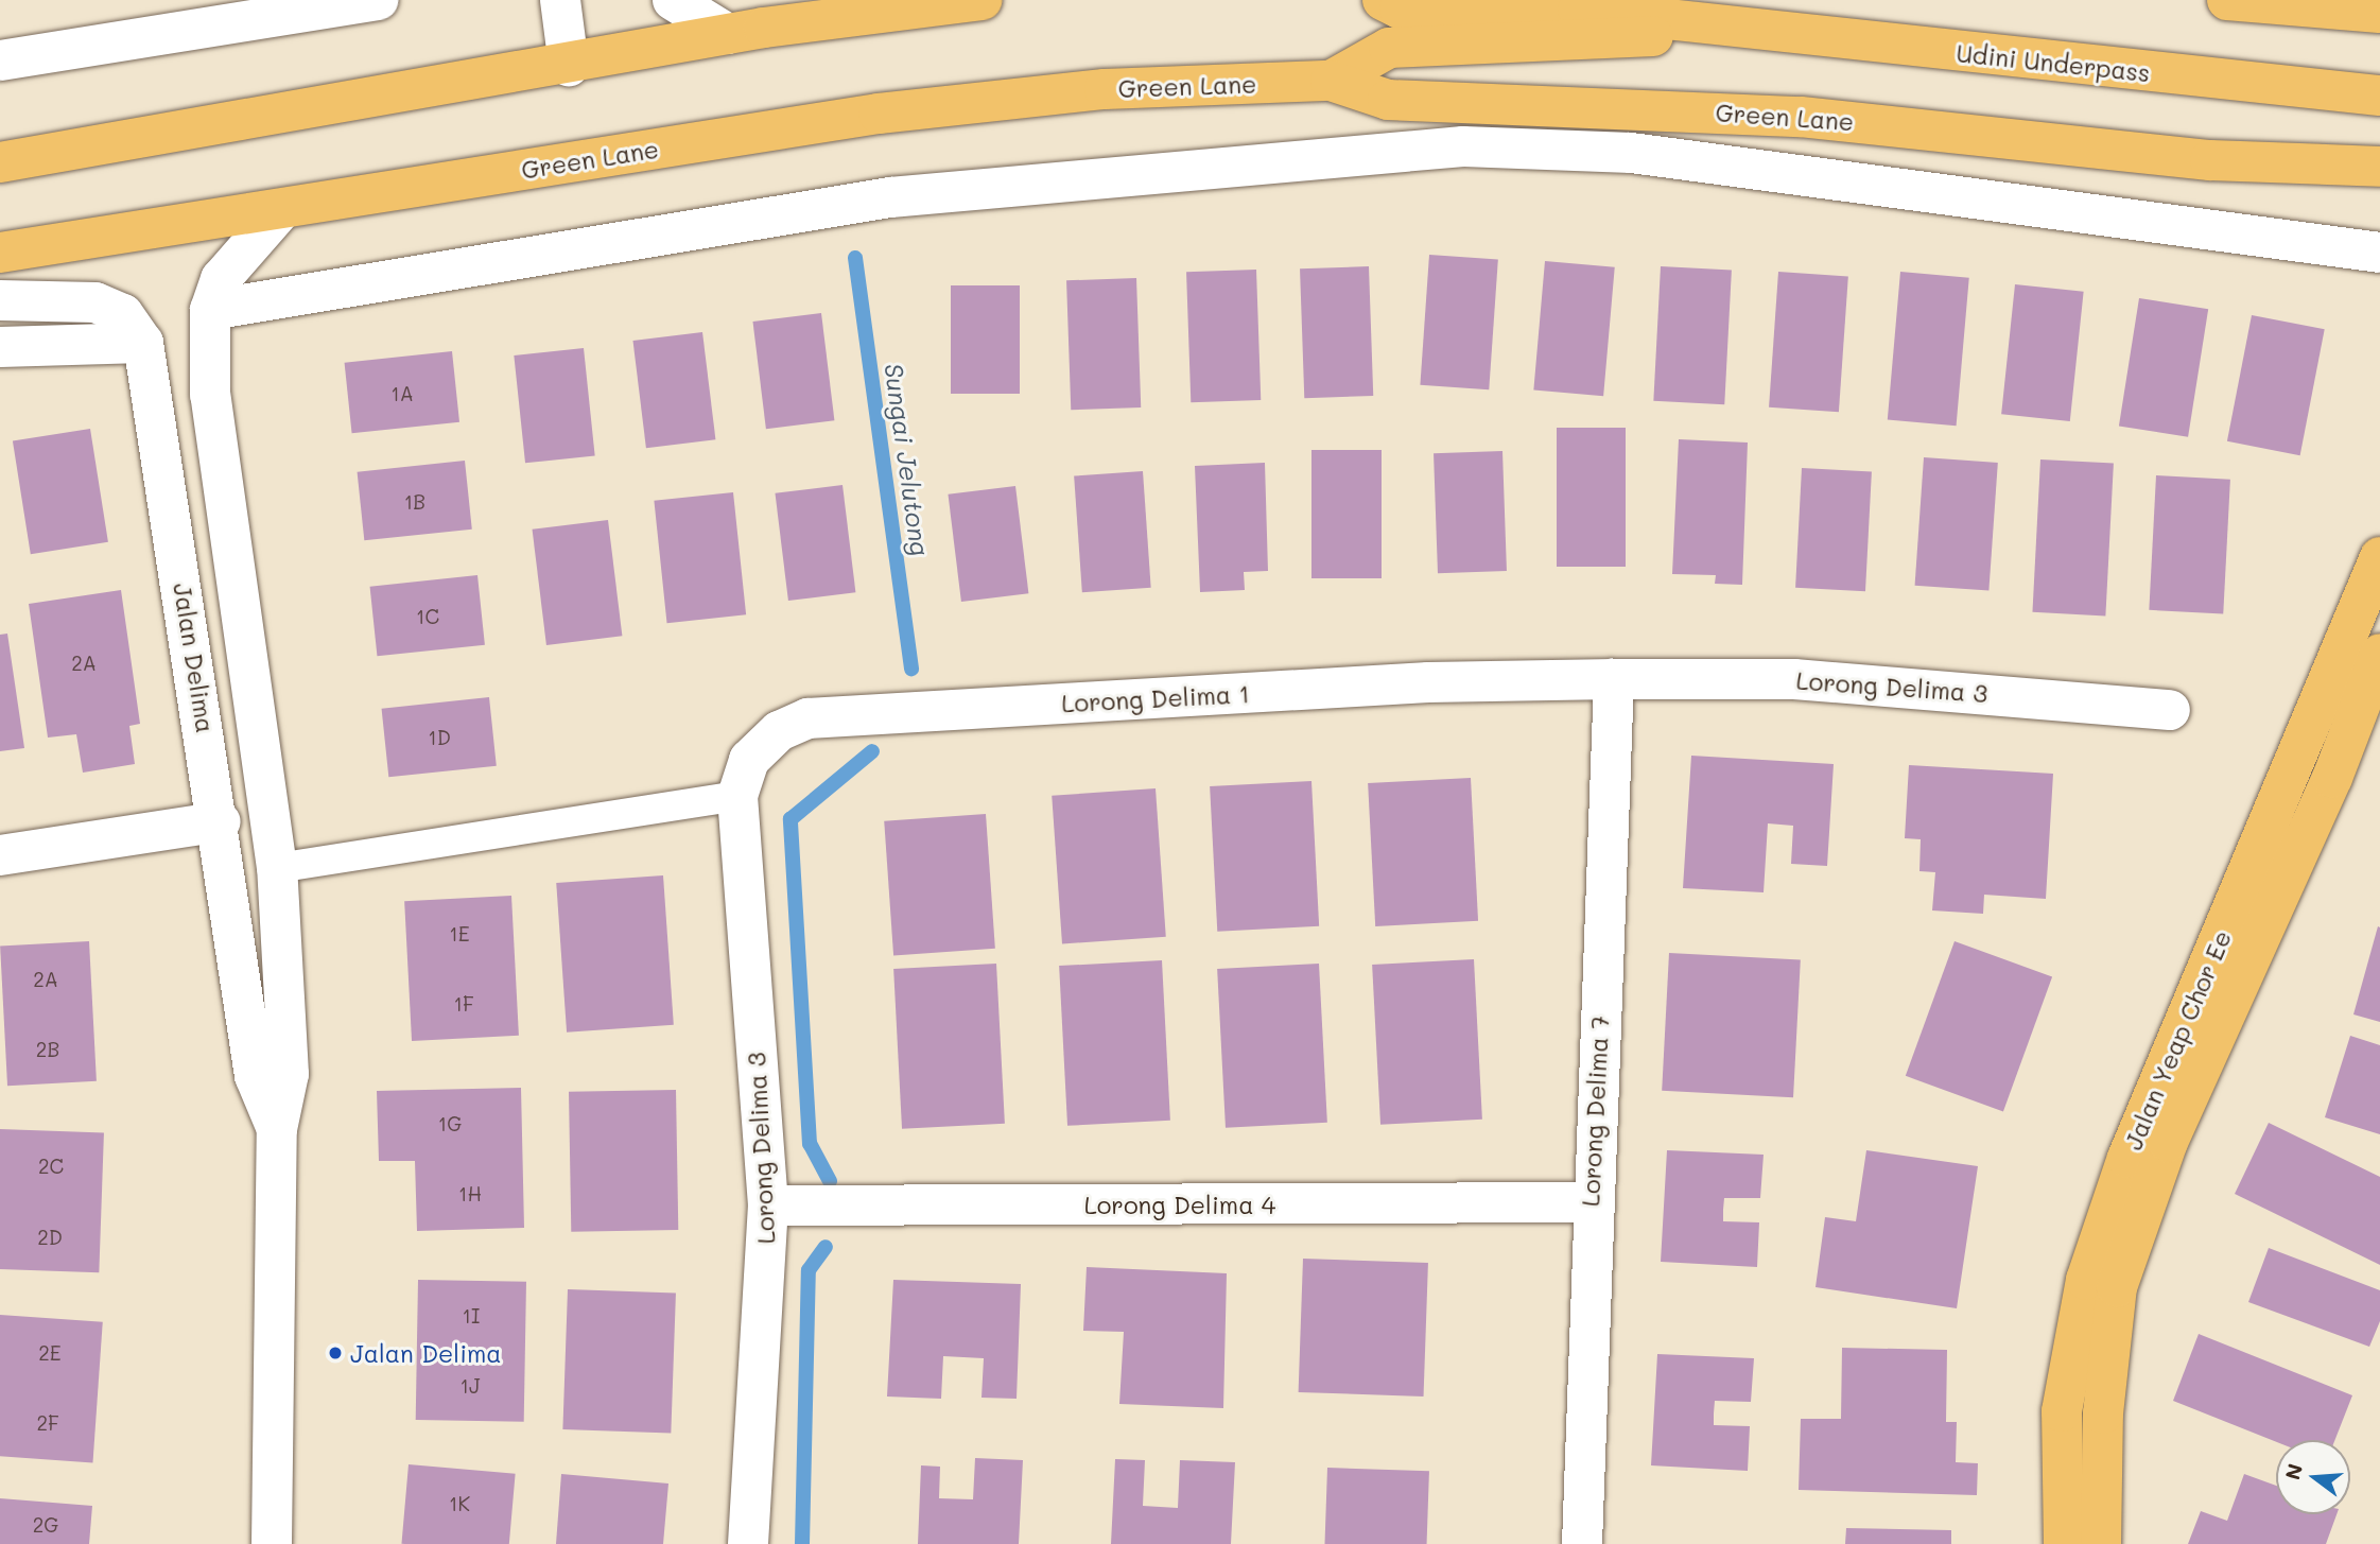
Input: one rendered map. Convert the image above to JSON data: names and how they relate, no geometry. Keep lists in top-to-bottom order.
{
  "streets": {
    "main road": ["Udini Underpass", "Green Lane", "Jalan Yeap Chor Ee"],
    "street": [
      "Jalan Delima",
      "Lorong Delima 3",
      "Lorong Delima 1",
      "Lorong Delima 7",
      "Lorong Delima 4"
    ]
  },
  "crossings": [
    ["Udini Underpass", "Green Lane"],
    ["Green Lane", "Jalan Delima"],
    ["Lorong Delima 3", "Lorong Delima 1"],
    ["Lorong Delima 3", "Lorong Delima 7"],
    ["Lorong Delima 3", "Lorong Delima 4"],
    ["Lorong Delima 1", "Lorong Delima 7"],
    ["Lorong Delima 7", "Lorong Delima 4"]
  ],
  "water": ["Sungai Jelutong"],
  "places": ["Jalan Delima"],
  "house_numbers": [
    "1A",
    "1B",
    "1C",
    "2A",
    "1D",
    "1E",
    "2A",
    "1F",
    "2B",
    "1G",
    "2C",
    "1H",
    "2D",
    "1I",
    "2E",
    "1J",
    "2F",
    "1K",
    "2G"
  ],
  "north": "left"
}
